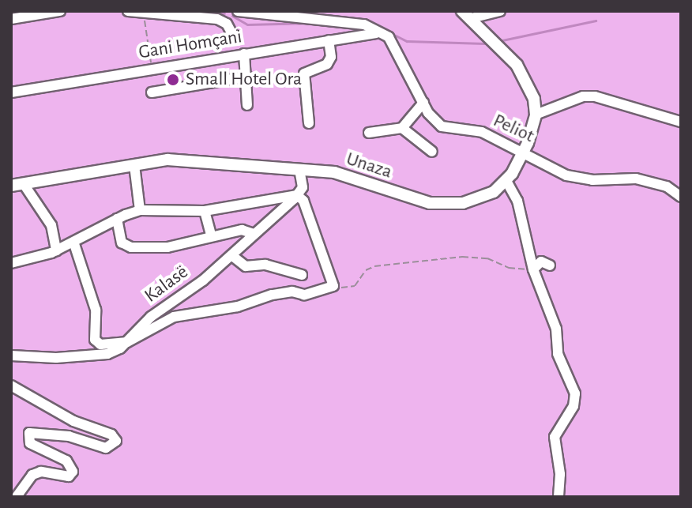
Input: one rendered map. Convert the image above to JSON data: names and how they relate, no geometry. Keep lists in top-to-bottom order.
{
  "streets": {
    "main road": ["Unaza"],
    "street": ["Gani Homçani", "Peliot", "Kalasë"]
  },
  "crossings": [
    ["Gani Homçani", "Peliot"],
    ["Peliot", "Unaza"]
  ],
  "places": ["Small Hotel Ora"]
}
